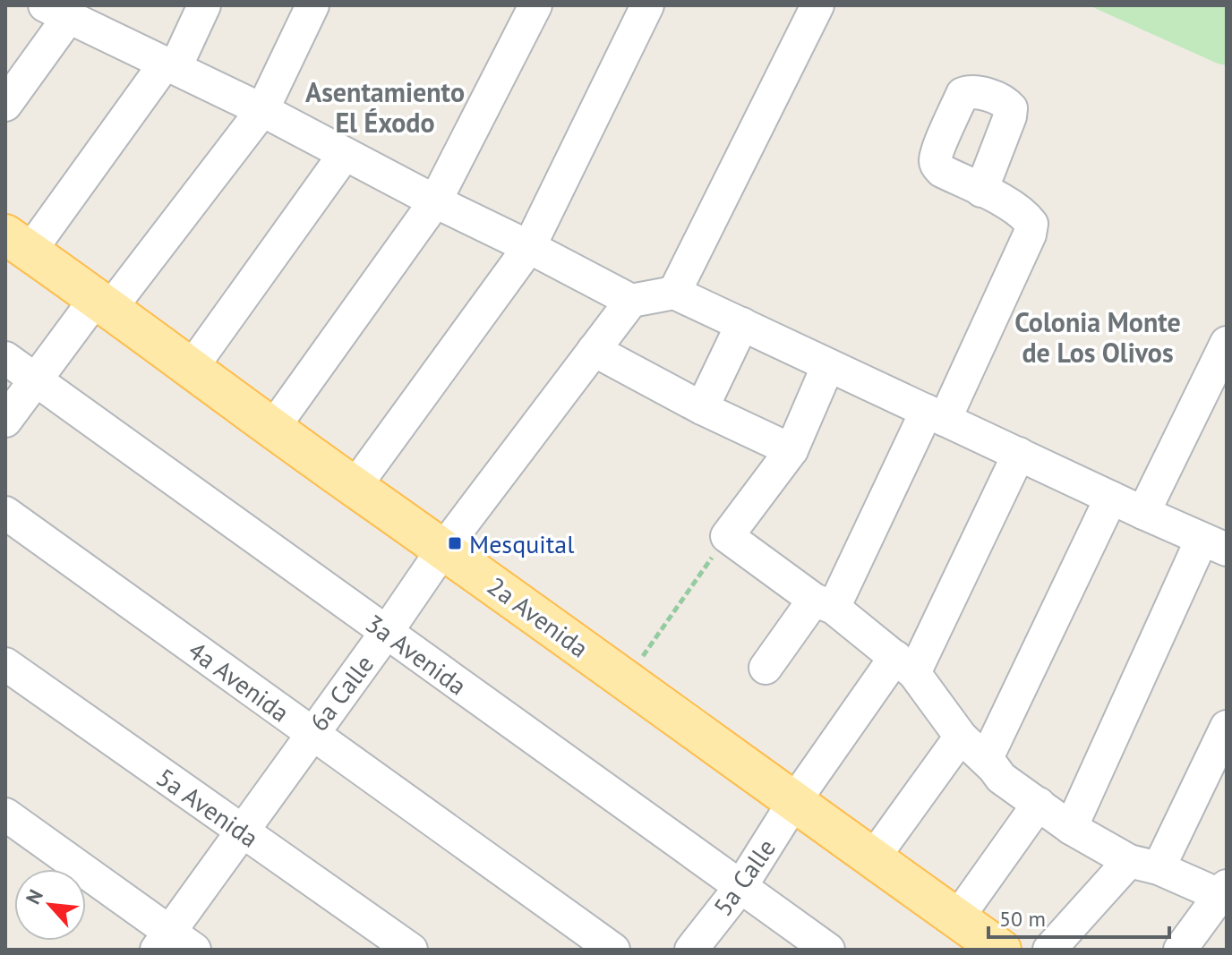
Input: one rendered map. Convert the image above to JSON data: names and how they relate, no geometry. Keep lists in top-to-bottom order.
{
  "streets": {
    "main road": ["2a Avenida"],
    "street": [
      "3a Avenida",
      "4a Avenida",
      "6a Calle",
      "5a Avenida",
      "5a Calle"
    ]
  },
  "crossings": [
    ["2a Avenida", "6a Calle"],
    ["2a Avenida", "5a Calle"],
    ["3a Avenida", "6a Calle"],
    ["3a Avenida", "5a Calle"],
    ["4a Avenida", "6a Calle"],
    ["6a Calle", "5a Avenida"]
  ],
  "districts": ["Asentamiento El Éxodo", "Colonia Monte de Los Olivos"],
  "places": {
    "transit": ["Mesquital"]
  },
  "scale_bar": "50 m",
  "north": "top left"
}
